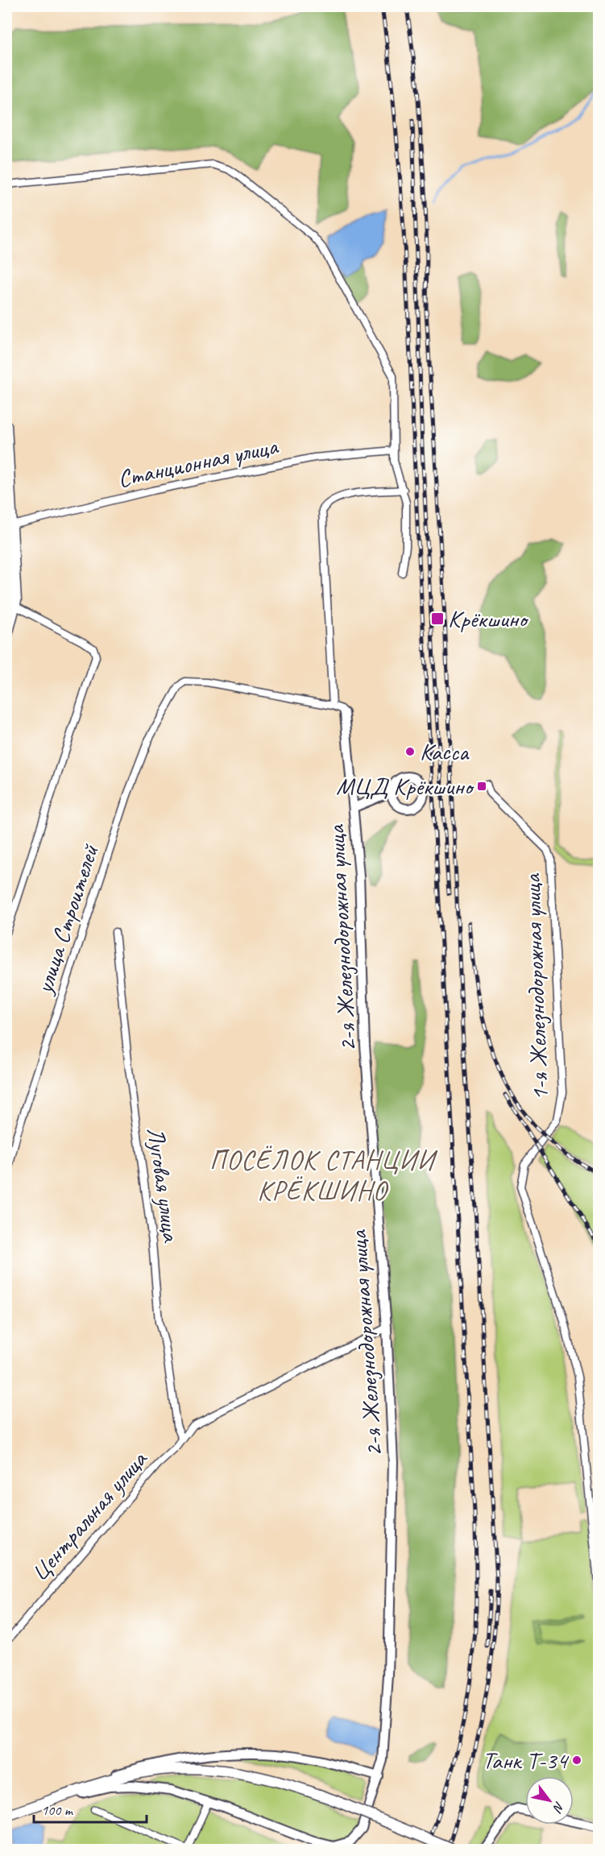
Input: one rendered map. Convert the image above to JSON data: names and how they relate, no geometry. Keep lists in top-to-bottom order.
{
  "streets": {
    "street": [
      "Станционная улица",
      "улица Строителей",
      "2-я Железнодорожная улица",
      "1-я Железнодорожная улица",
      "Луговая улица",
      "Центральная улица"
    ]
  },
  "crossings": [
    ["улица Строителей", "2-я Железнодорожная улица"],
    ["2-я Железнодорожная улица", "Центральная улица"],
    ["Луговая улица", "Центральная улица"]
  ],
  "districts": ["ПОСЁЛОК СТАНЦИИ КРЁКШИНО"],
  "places": {
    "transit": ["Крёкшино", "МЦД Крёкшино"],
    "other": ["Касса", "Танк Т-34"]
  },
  "scale_bar": "100 m",
  "north": "bottom right"
}
